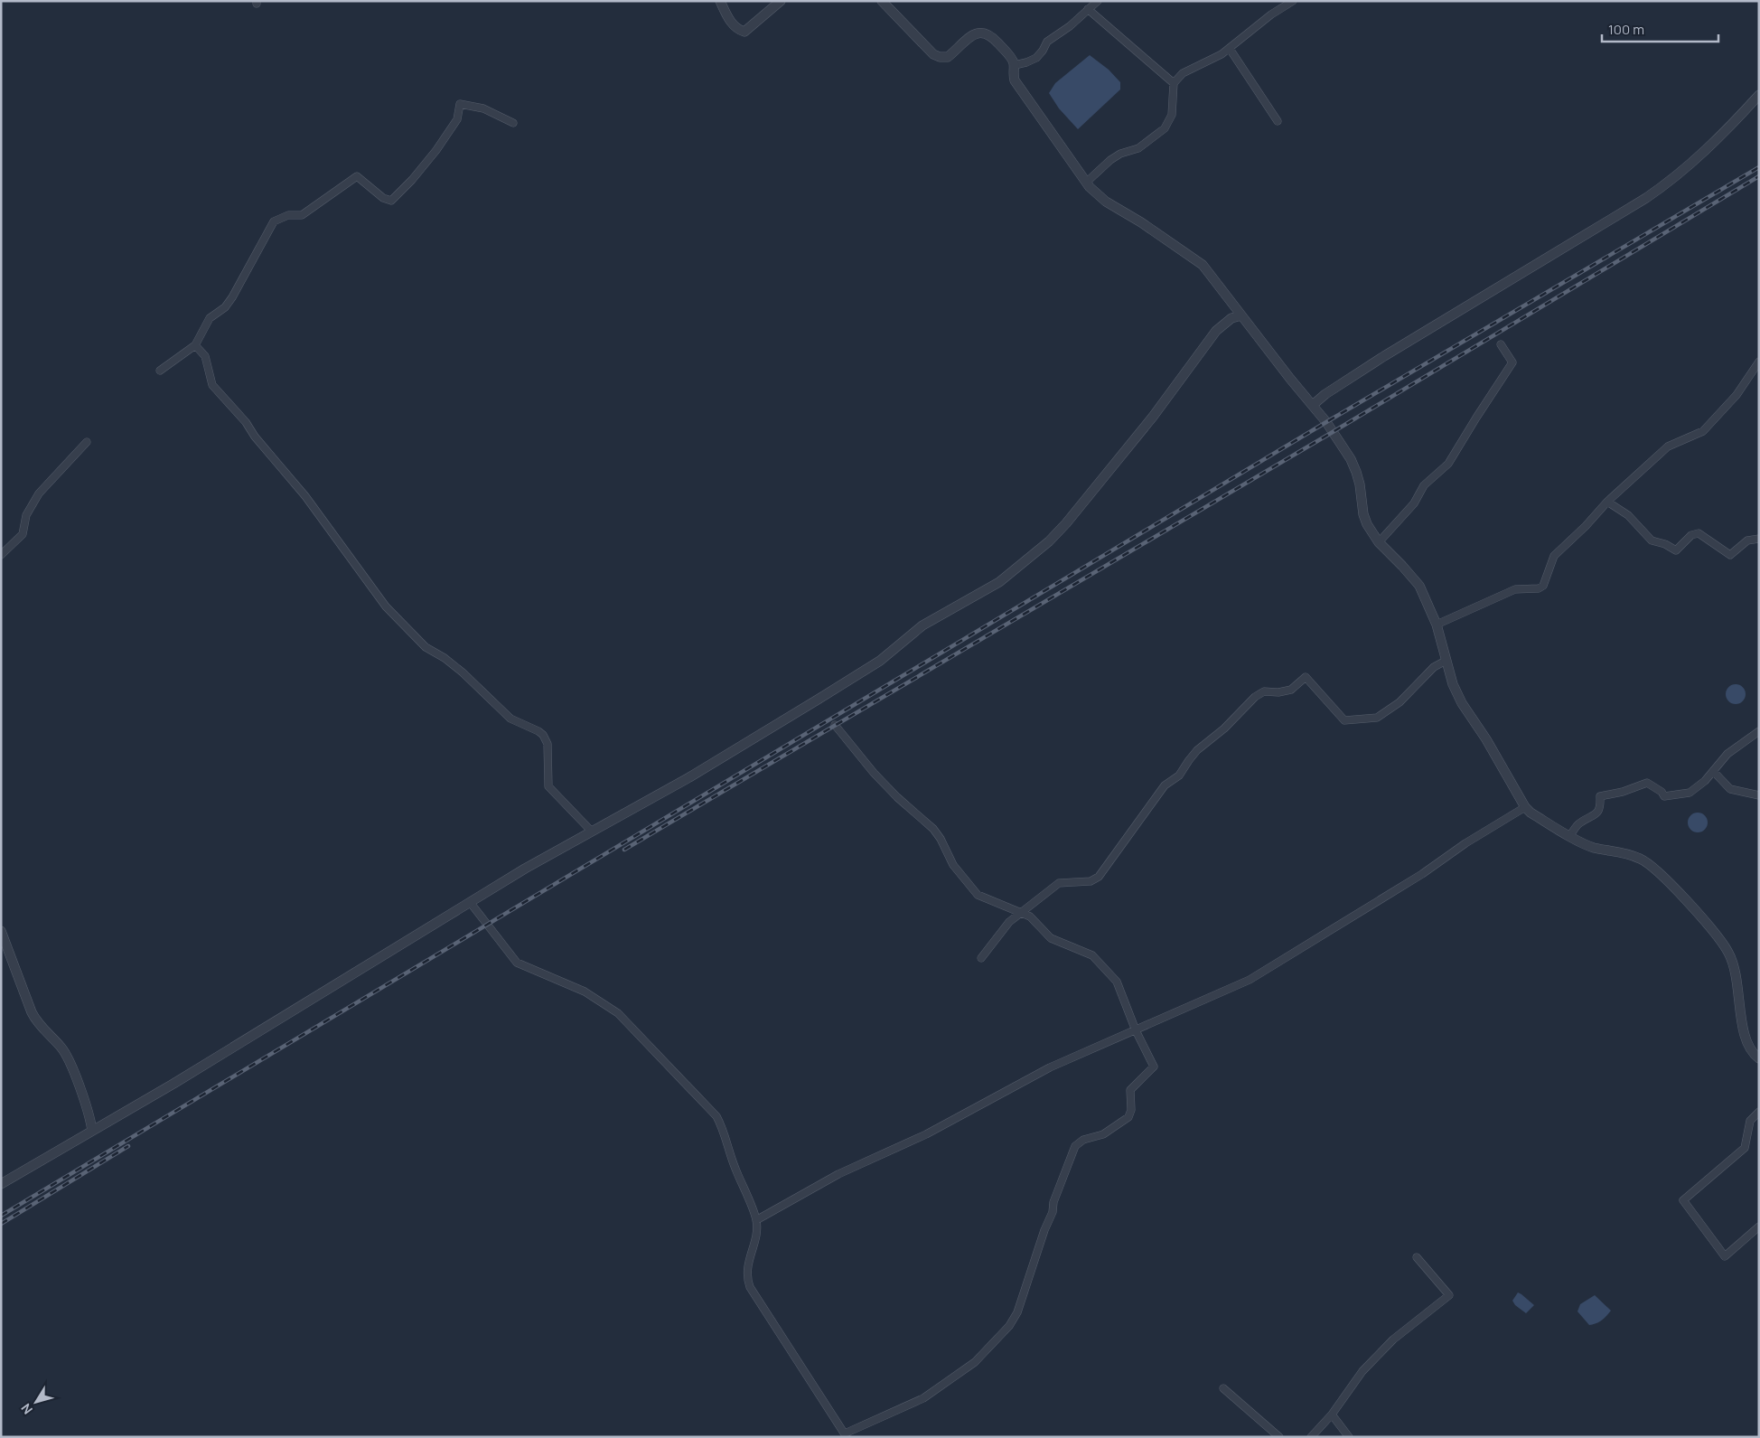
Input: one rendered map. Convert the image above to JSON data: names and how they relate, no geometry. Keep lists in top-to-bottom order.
{
  "scale_bar": "100 m",
  "north": "bottom left"
}
